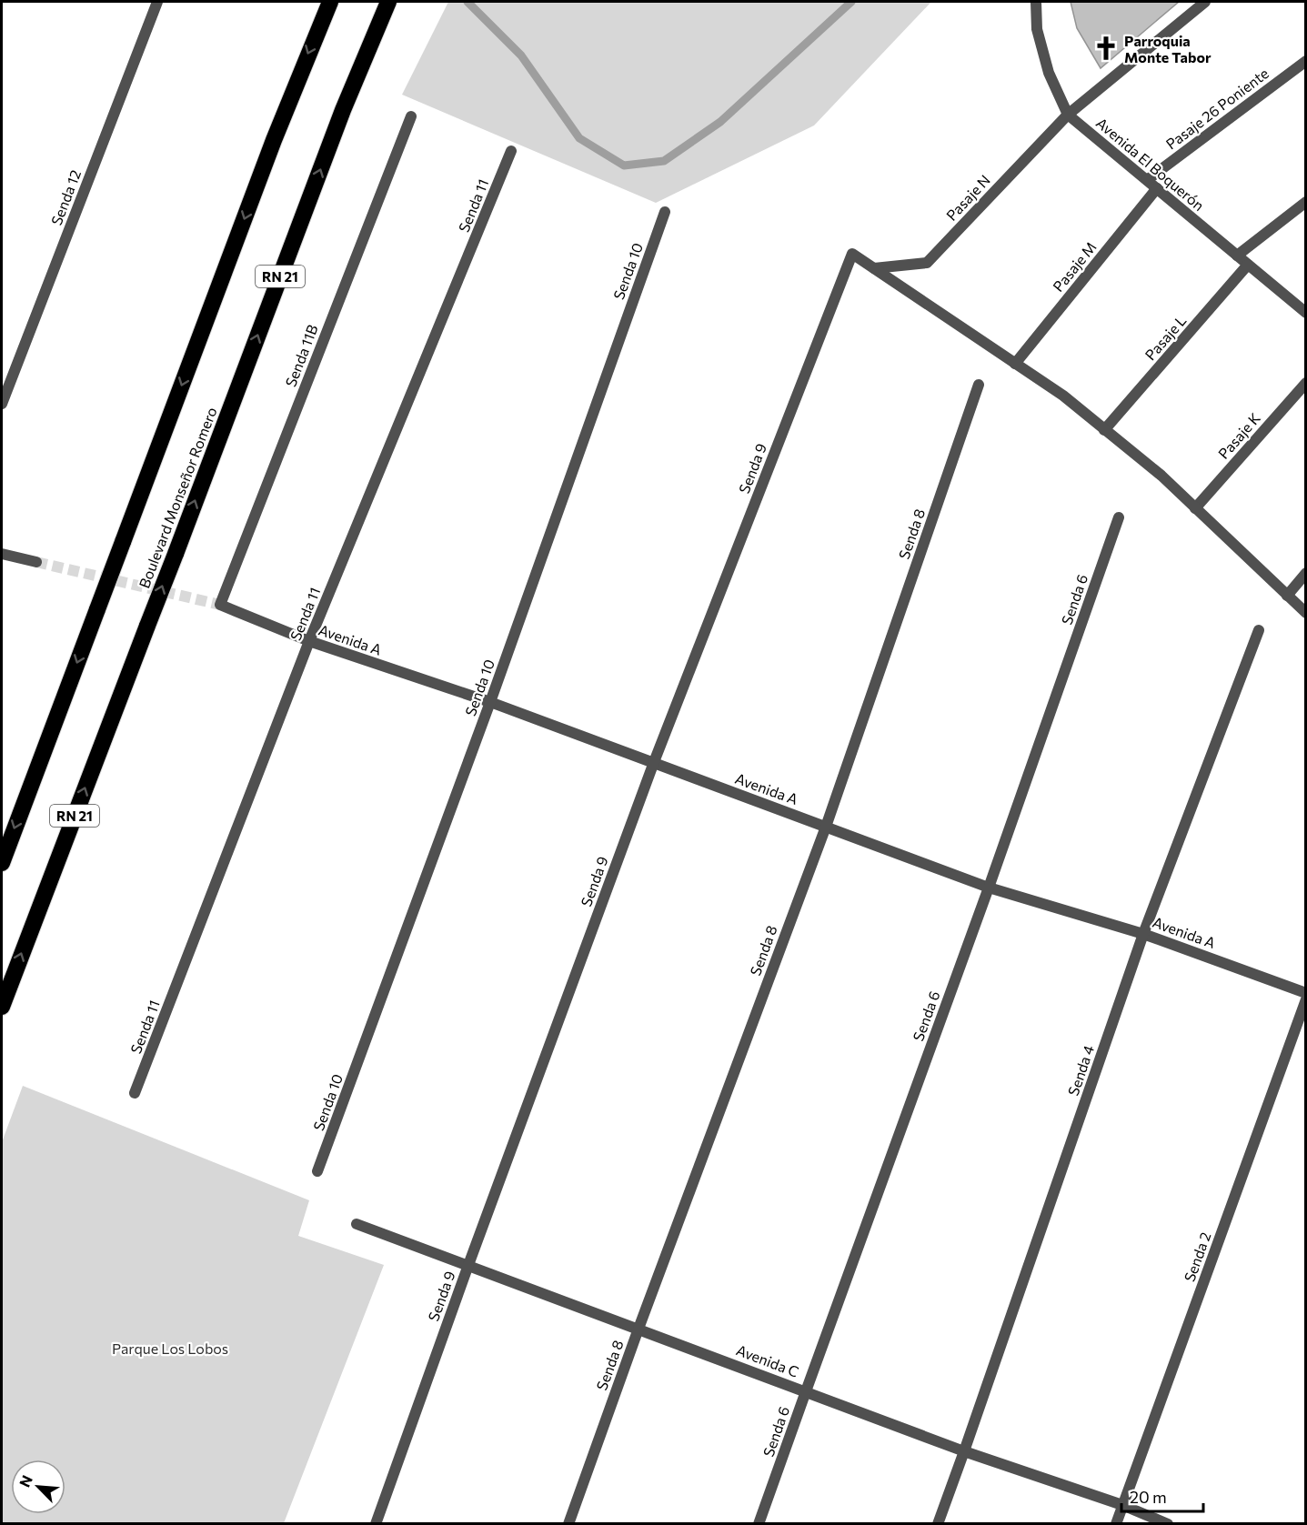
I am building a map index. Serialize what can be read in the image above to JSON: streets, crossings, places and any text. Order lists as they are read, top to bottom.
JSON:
{
  "streets": {
    "highway": ["RN 21", "Boulevard Monseñor Romero"],
    "street": [
      "Pasaje 26 Poniente",
      "Avenida El Boquerón",
      "Senda 12",
      "Pasaje N",
      "Senda 11",
      "Pasaje M",
      "Senda 10",
      "Pasaje L",
      "Senda 11B",
      "Pasaje K",
      "Senda 9",
      "Senda 8",
      "Senda 6",
      "Avenida A",
      "Senda 4",
      "Senda 2",
      "Avenida C"
    ]
  },
  "crossings": [
    ["Pasaje 26 Poniente", "Avenida El Boquerón"],
    ["Avenida El Boquerón", "Pasaje N"],
    ["Avenida El Boquerón", "Pasaje M"],
    ["Avenida El Boquerón", "Pasaje L"],
    ["Pasaje N", "Senda 9"],
    ["Senda 11", "Avenida A"],
    ["Senda 10", "Avenida A"],
    ["Senda 11B", "Avenida A"],
    ["Senda 9", "Avenida A"],
    ["Senda 9", "Avenida C"],
    ["Senda 8", "Avenida A"],
    ["Senda 8", "Avenida C"],
    ["Senda 6", "Avenida A"],
    ["Senda 6", "Avenida C"],
    ["Avenida A", "Senda 4"],
    ["Senda 4", "Avenida C"],
    ["Senda 2", "Avenida C"]
  ],
  "parks": ["Parque Los Lobos"],
  "places": {
    "church": ["Parroquia Monte Tabor"]
  },
  "scale_bar": "20 m",
  "north": "top left"
}
